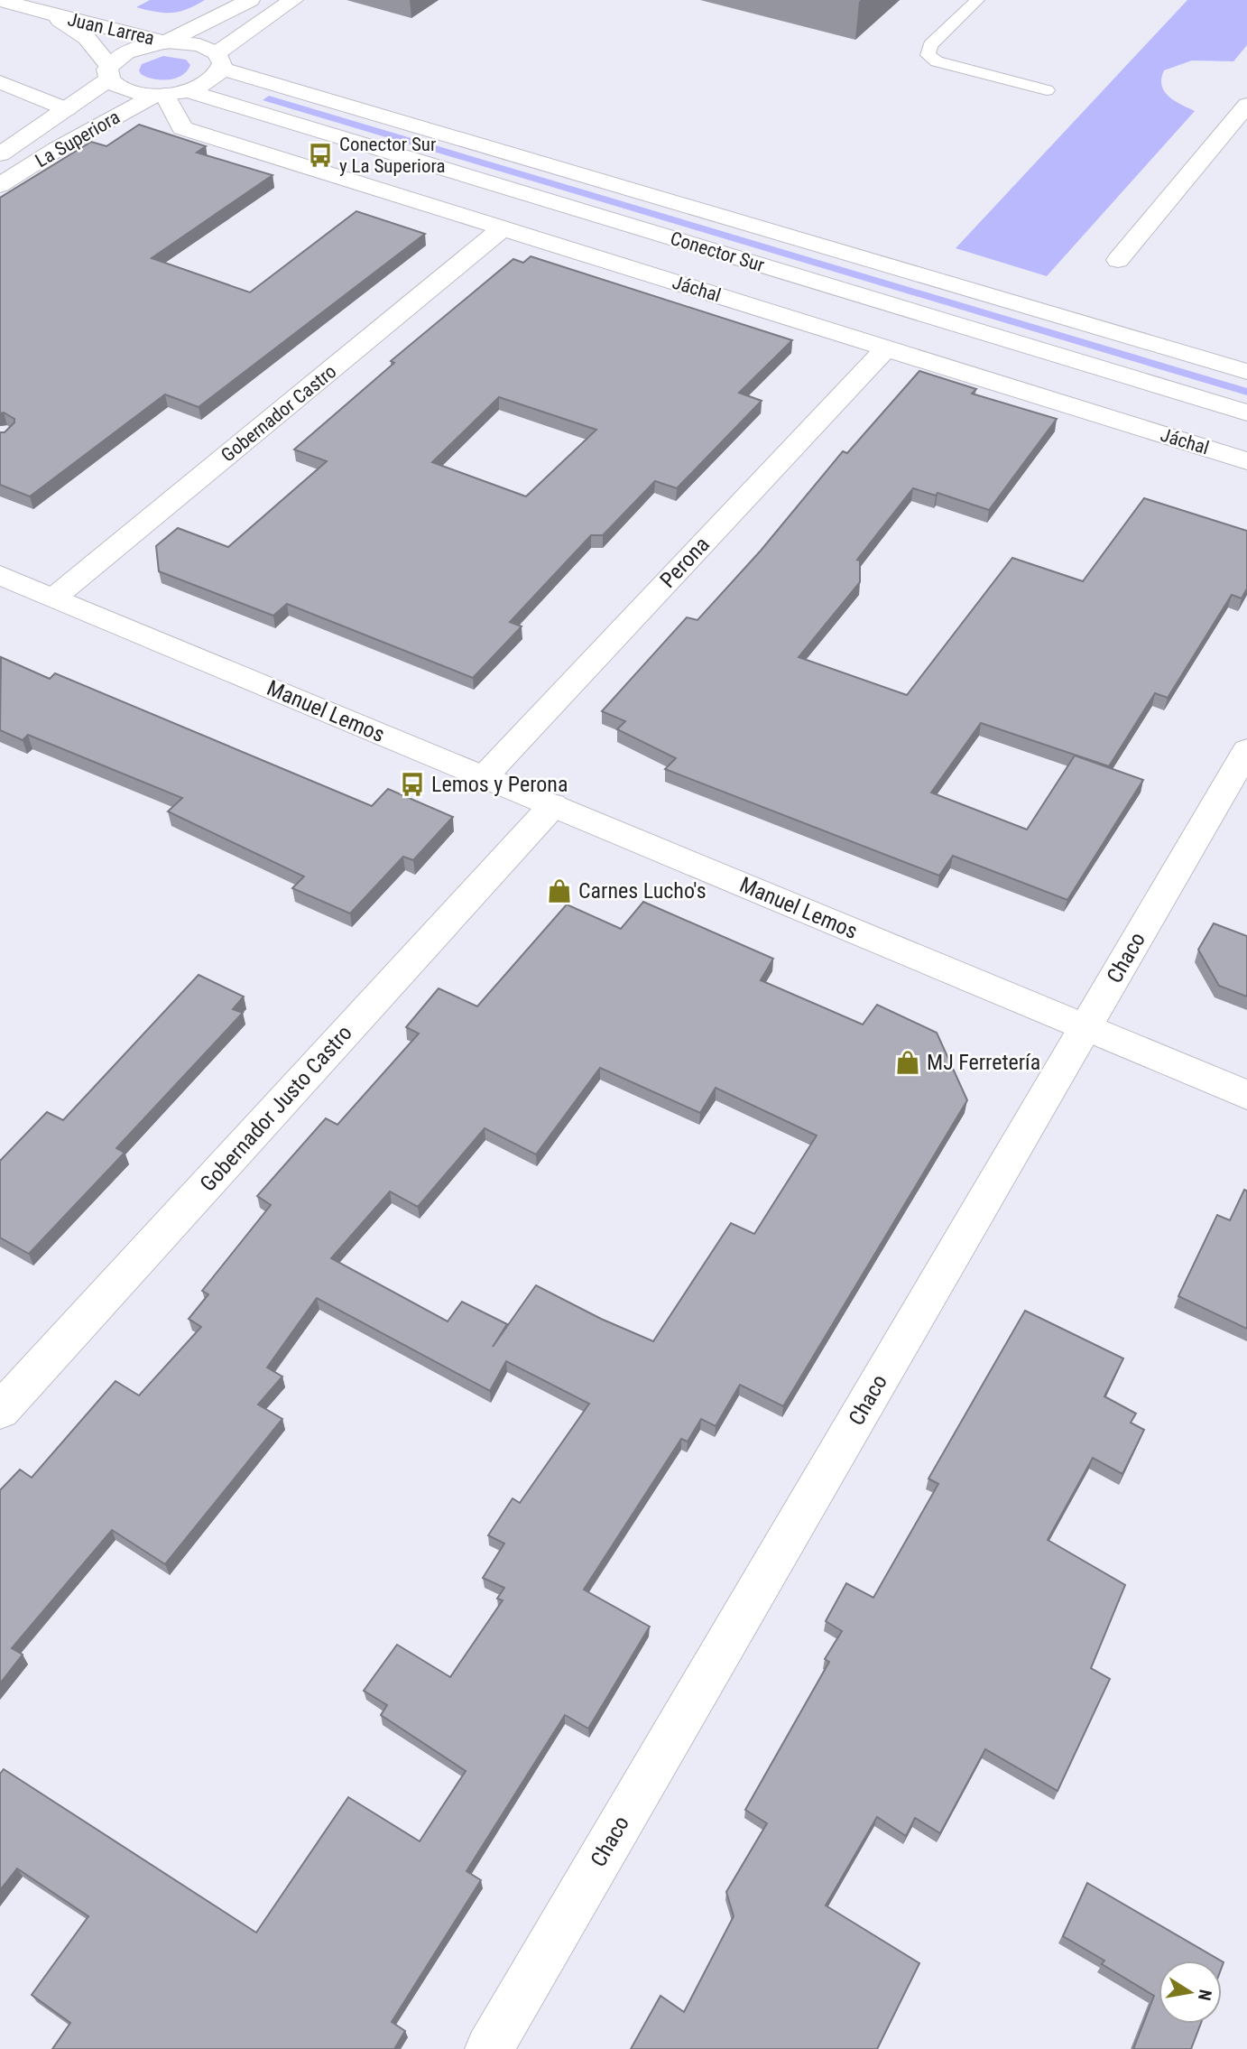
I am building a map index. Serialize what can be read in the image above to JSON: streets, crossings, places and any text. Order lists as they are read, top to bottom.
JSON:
{
  "streets": {
    "street": [
      "Juan Larrea",
      "La Superiora",
      "Conector Sur",
      "Jáchal",
      "Gobernador Castro",
      "Perona",
      "Manuel Lemos",
      "Chaco",
      "Gobernador Justo Castro"
    ]
  },
  "crossings": [
    ["Juan Larrea", "La Superiora"],
    ["Juan Larrea", "Conector Sur"],
    ["La Superiora", "Conector Sur"],
    ["La Superiora", "Jáchal"],
    ["Conector Sur", "Jáchal"],
    ["Jáchal", "Gobernador Castro"],
    ["Jáchal", "Perona"],
    ["Gobernador Castro", "Manuel Lemos"],
    ["Perona", "Manuel Lemos"],
    ["Manuel Lemos", "Chaco"],
    ["Manuel Lemos", "Gobernador Justo Castro"]
  ],
  "places": {
    "bus stop": ["Conector Sur y La Superiora", "Lemos y Perona"],
    "shop": ["Carnes Lucho's", "MJ Ferretería"]
  },
  "north": "right"
}
